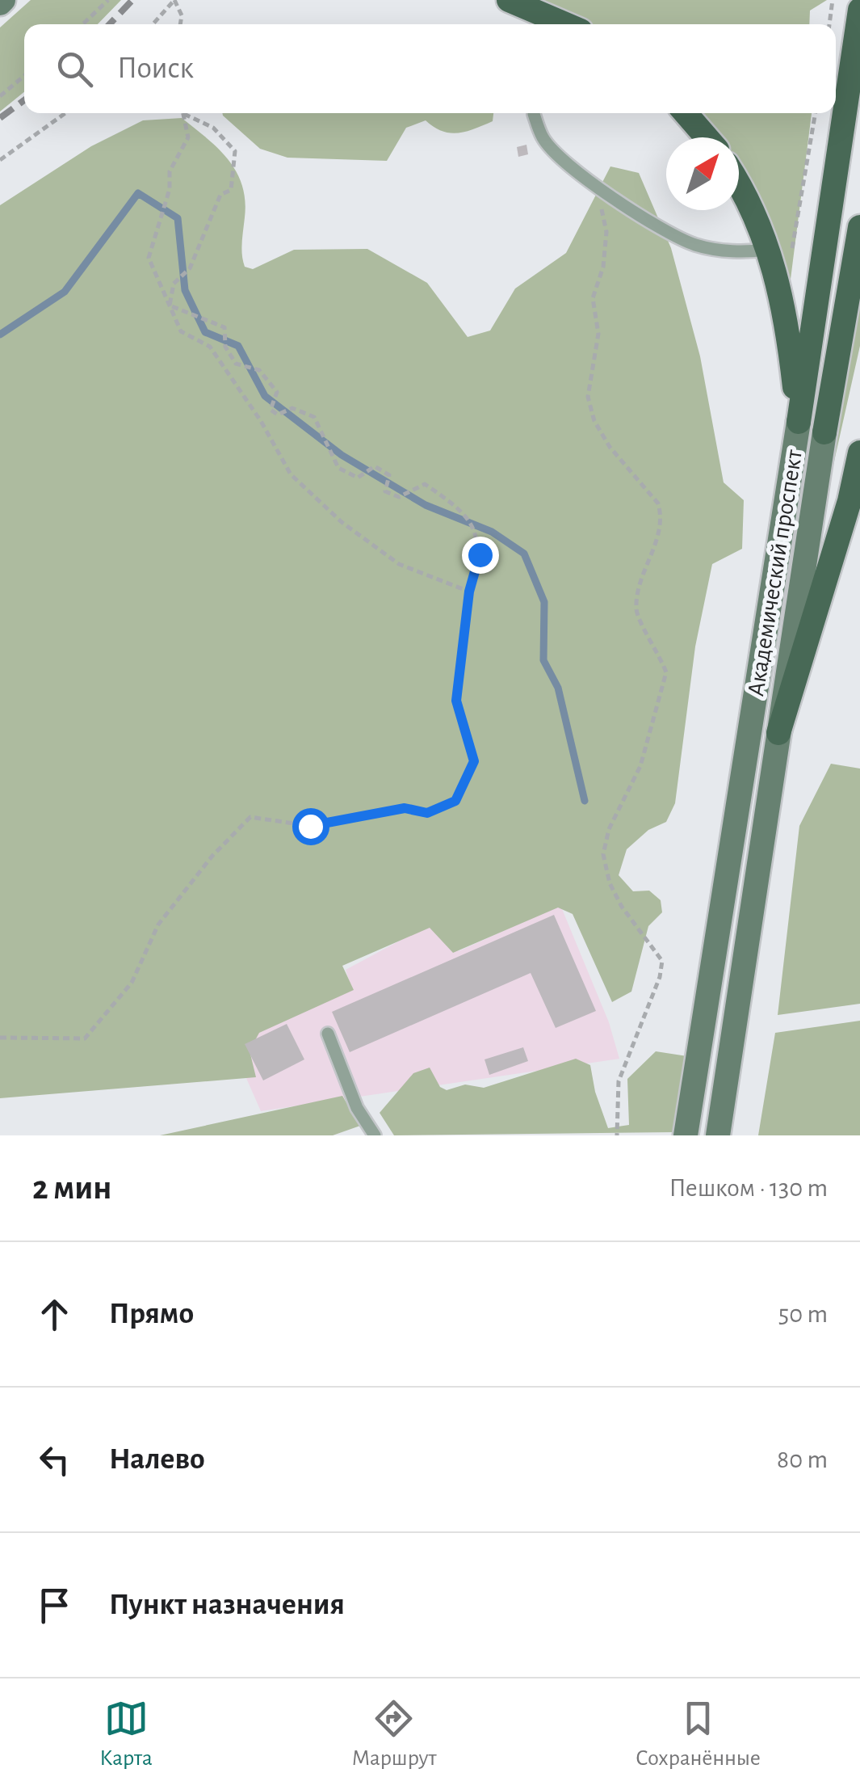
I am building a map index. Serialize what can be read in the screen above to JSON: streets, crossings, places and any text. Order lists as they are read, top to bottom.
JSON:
{
  "streets": {
    "main road": ["Академический проспект"]
  },
  "north": "top right",
  "page": {
    "search": "Поиск",
    "heading": ["2 мин", "Пешком · 130 m"],
    "list": [
      ["Прямо", "50 m"],
      ["Налево", "80 m"],
      "Пункт назначения"
    ],
    "nav": ["Карта", "Маршрут", "Сохранённые"]
  }
}
